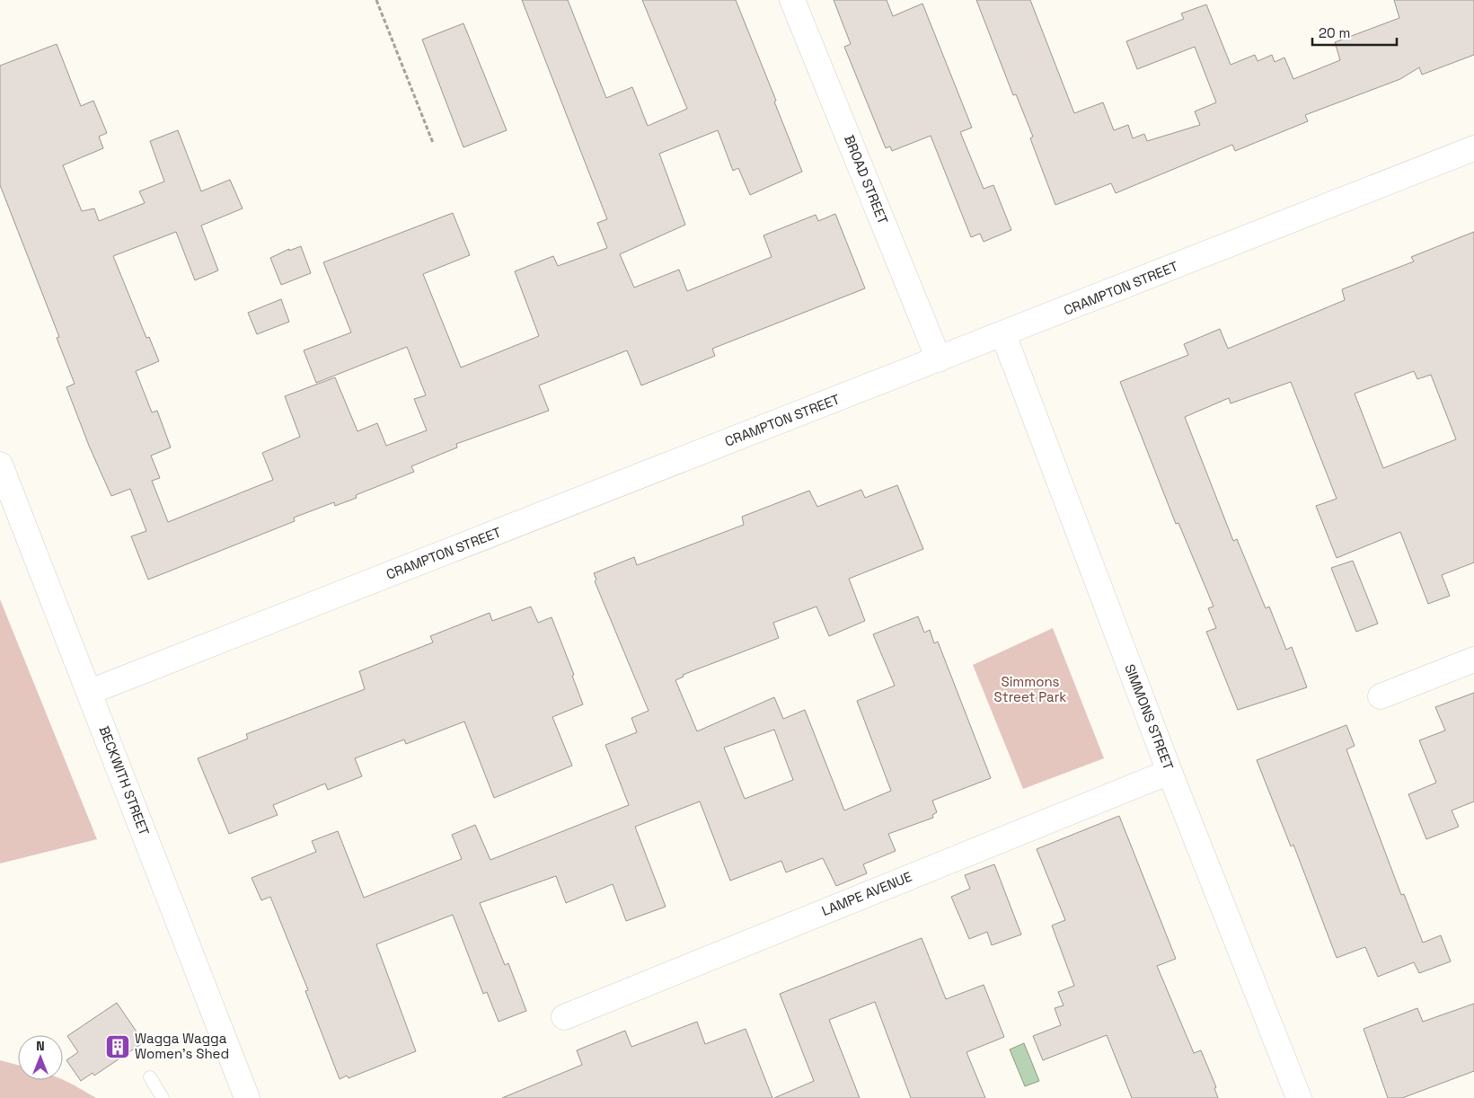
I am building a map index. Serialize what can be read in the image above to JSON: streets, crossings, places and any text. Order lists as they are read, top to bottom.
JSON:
{
  "streets": {
    "street": [
      "BROAD STREET",
      "CRAMPTON STREET",
      "SIMMONS STREET",
      "BECKWITH STREET",
      "LAMPE AVENUE"
    ]
  },
  "crossings": [
    ["BROAD STREET", "CRAMPTON STREET"],
    ["CRAMPTON STREET", "SIMMONS STREET"],
    ["CRAMPTON STREET", "BECKWITH STREET"],
    ["SIMMONS STREET", "LAMPE AVENUE"]
  ],
  "parks": ["Simmons Street Park"],
  "places": {
    "building": ["Wagga Wagga Women's Shed"]
  },
  "scale_bar": "20 m",
  "north": "top"
}
